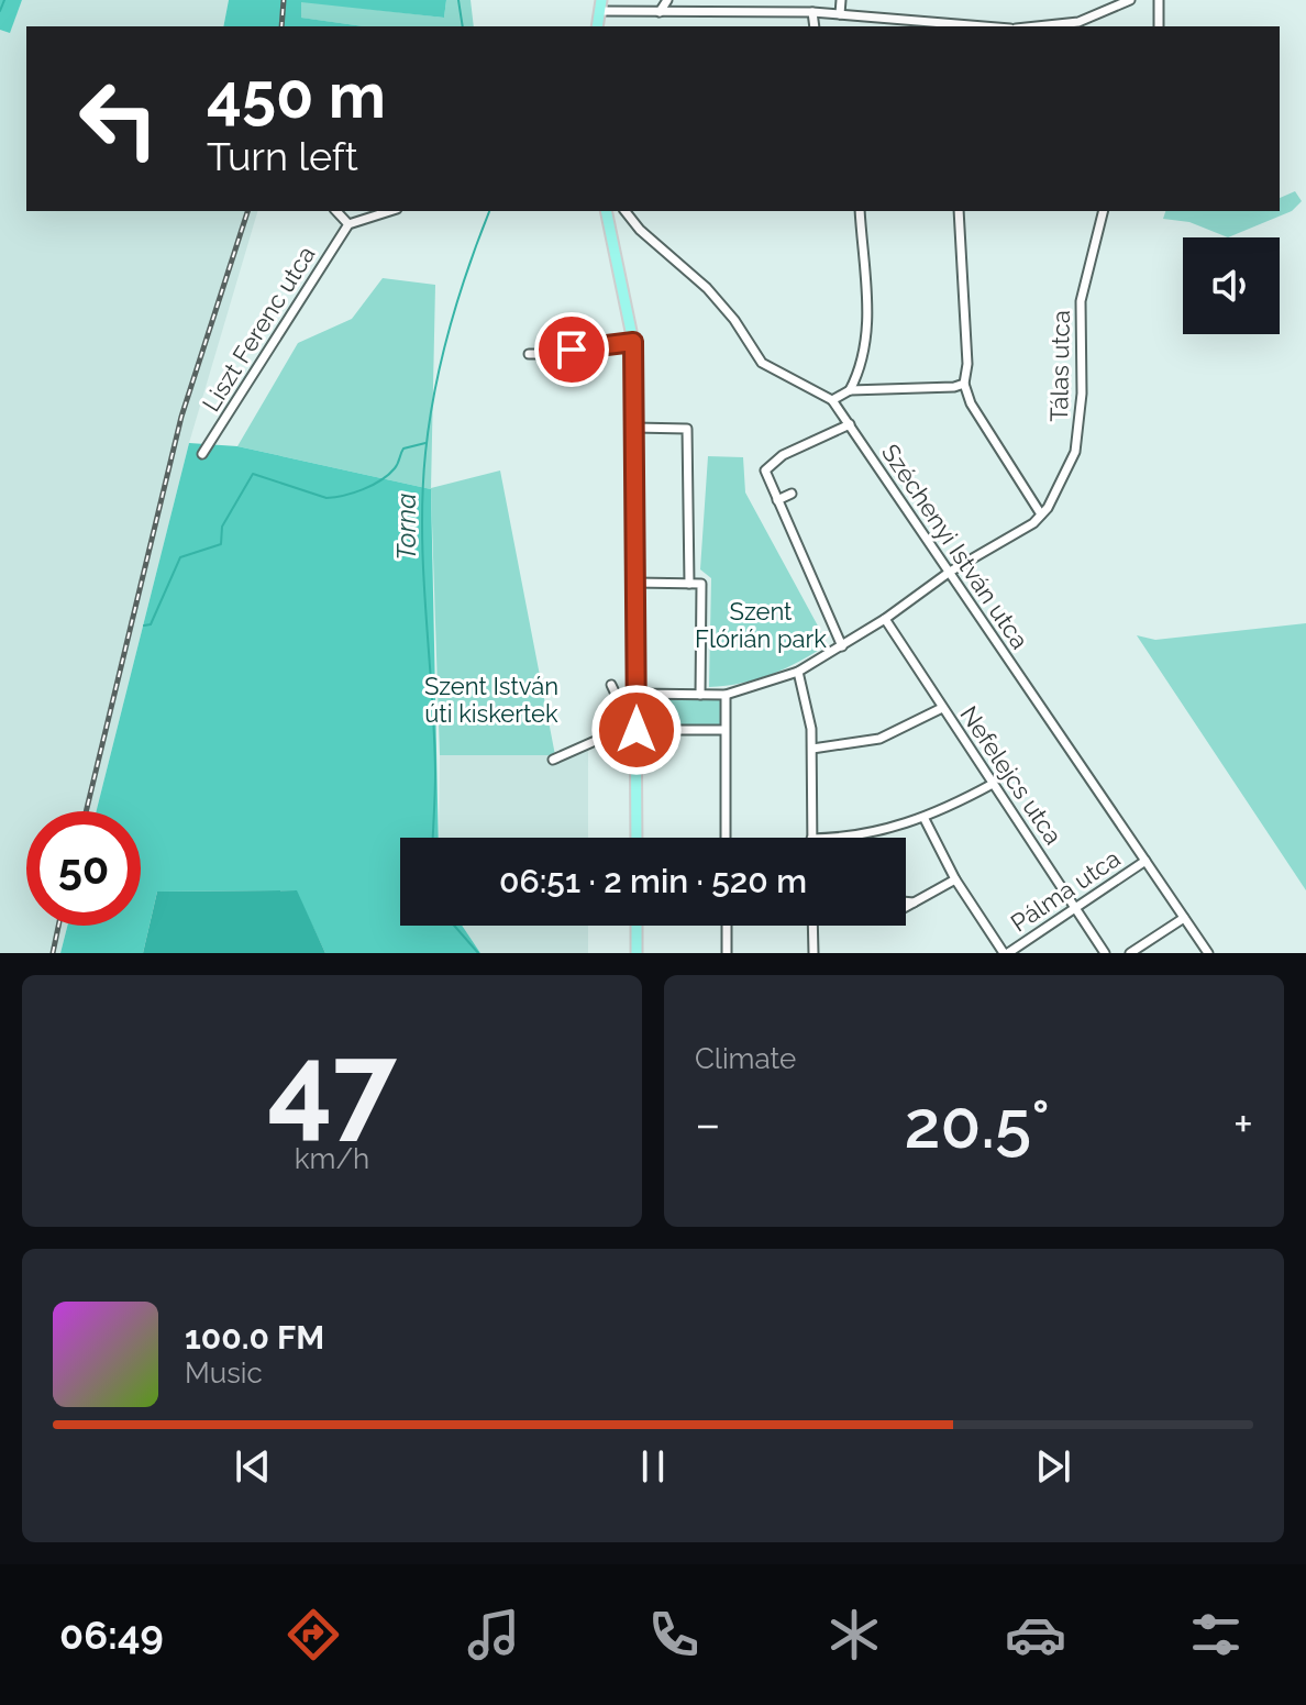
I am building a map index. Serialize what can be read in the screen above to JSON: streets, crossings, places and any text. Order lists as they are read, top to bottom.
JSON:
{
  "streets": {
    "street": [
      "Liszt Ferenc utca",
      "Tálas utca",
      "Széchenyi István utca",
      "Nefelejcs utca",
      "Pálma utca"
    ]
  },
  "crossings": [
    ["Tálas utca", "Széchenyi István utca"],
    ["Tálas utca", "Nefelejcs utca"],
    ["Széchenyi István utca", "Pálma utca"],
    ["Nefelejcs utca", "Pálma utca"]
  ],
  "water": ["Torna"],
  "parks": ["Szent Flórián park", "Szent István úti kiskertek"],
  "page": {
    "turn": ["450 m", "Turn left"],
    "limit": "50",
    "trip": "06:51 · 2 min · 520 m",
    "tile": [
      ["47", "km/h"],
      "Climate"
    ],
    "heat": ["−", "20.5°", "+"],
    "song": ["100.0 FM", "Music"],
    "tabs": "06:49"
  }
}
